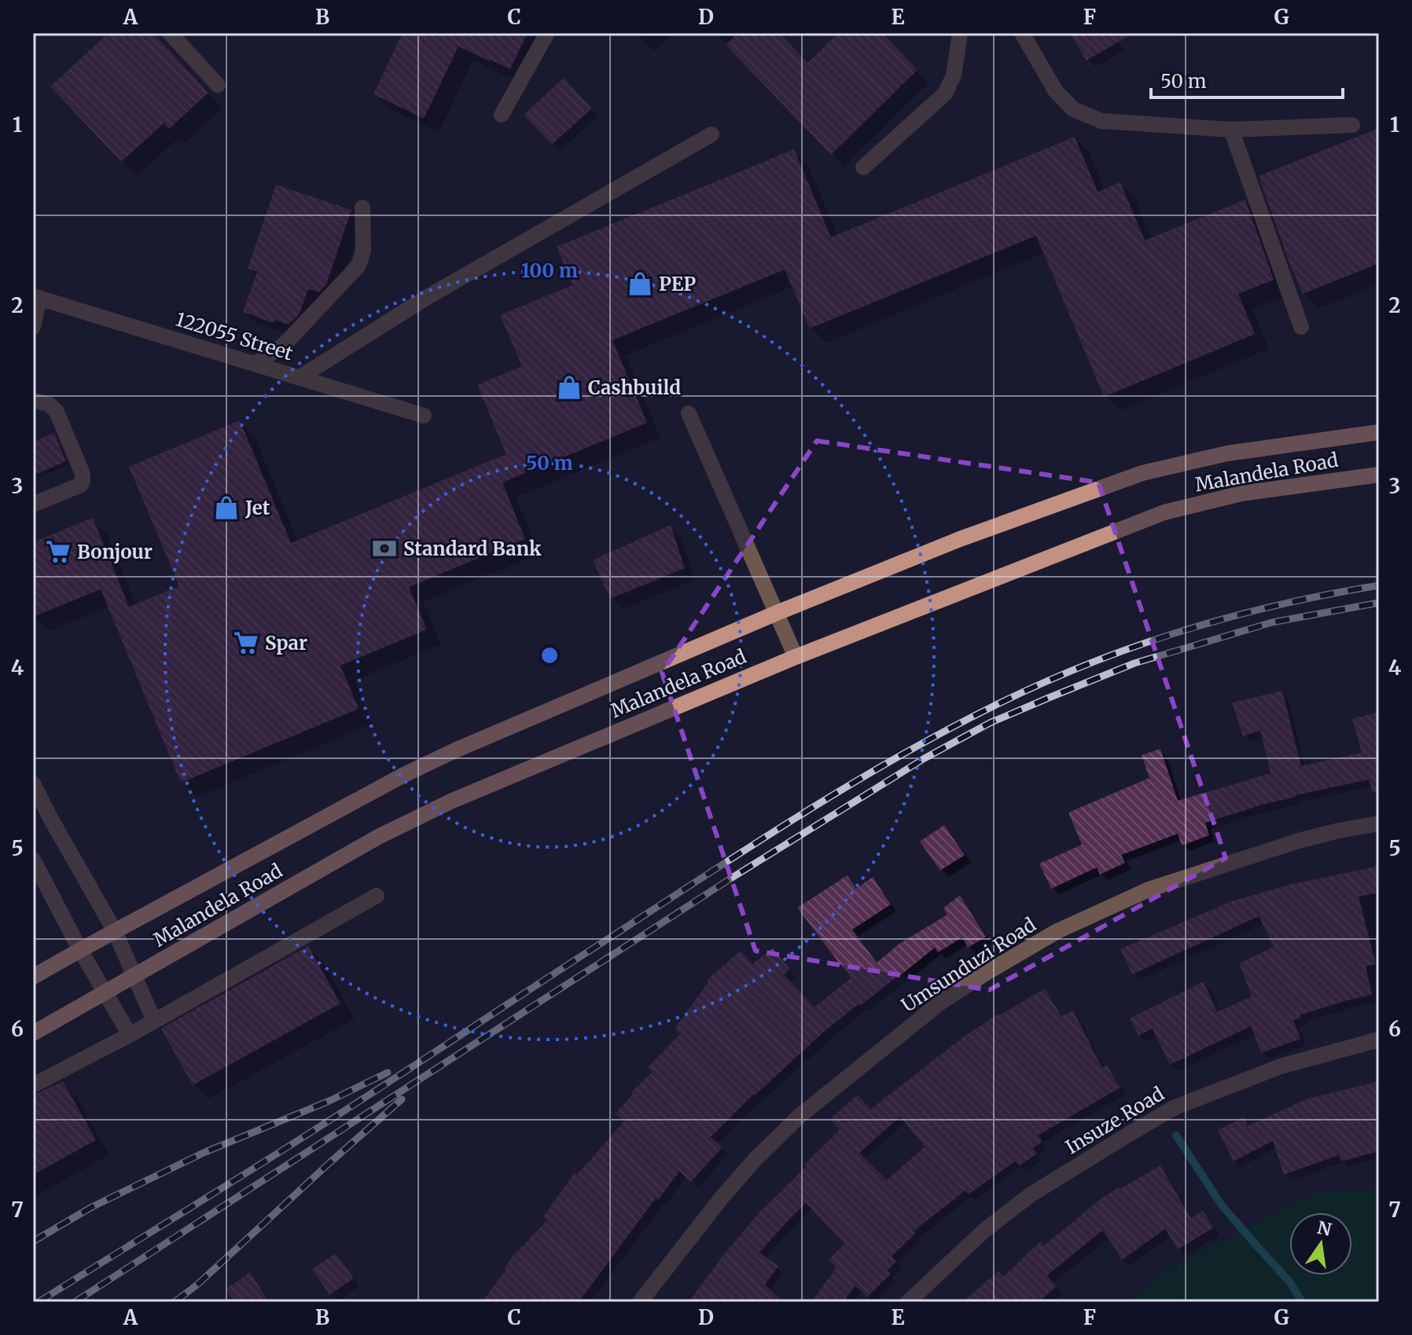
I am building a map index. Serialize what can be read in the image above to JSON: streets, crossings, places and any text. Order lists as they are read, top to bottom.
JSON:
{
  "streets": {
    "main road": ["Malandela Road"],
    "street": ["122055 Street", "Umsunduzi Road", "Insuze Road"]
  },
  "places": {
    "shop": ["PEP", "Cashbuild", "Jet"],
    "bank": ["Standard Bank"],
    "supermarket": ["Bonjour", "Spar"]
  },
  "scale_bar": "50 m",
  "north": "top",
  "grid": {
    "columns": [
      "A",
      "B",
      "C",
      "D",
      "E",
      "F",
      "G"
    ],
    "rows": [
      "1",
      "2",
      "3",
      "4",
      "5",
      "6",
      "7"
    ]
  },
  "rings": ["100 m", "50 m"]
}
